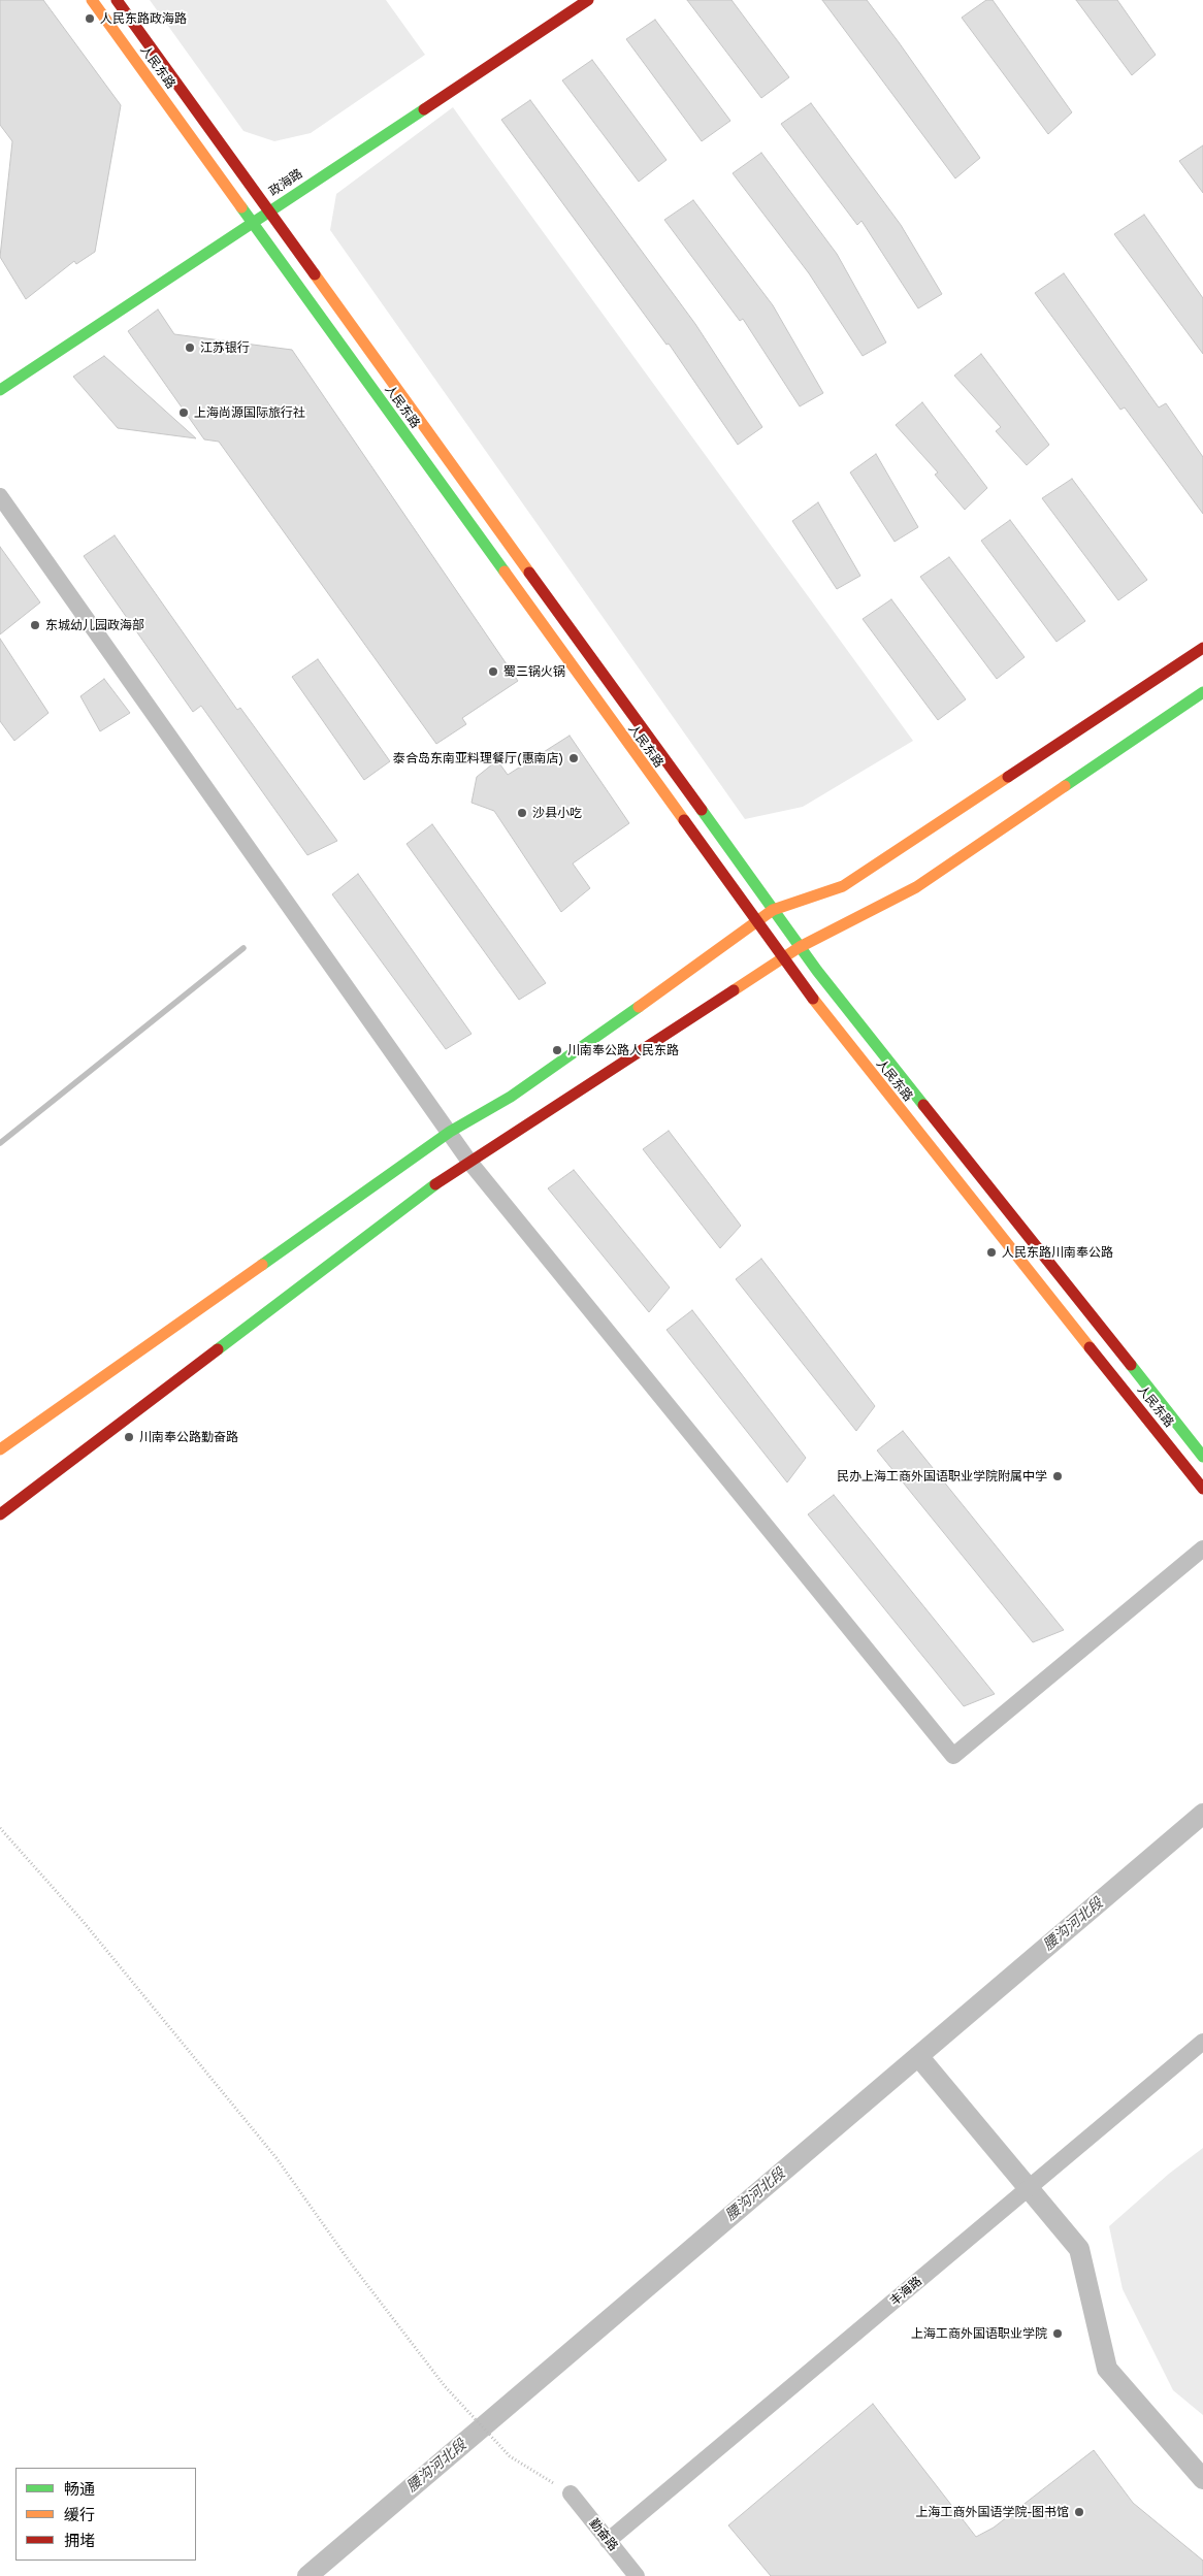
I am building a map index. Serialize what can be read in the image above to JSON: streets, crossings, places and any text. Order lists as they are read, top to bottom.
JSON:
{
  "streets": {
    "street": [
      "人民东路",
      "政海路",
      "丰海路",
      "勤奋路"
    ]
  },
  "crossings": [
    ["人民东路", "政海路"],
    ["丰海路", "勤奋路"]
  ],
  "water": ["腰沟河北段"],
  "places": [
    "人民东路政海路",
    "江苏银行",
    "上海尚源国际旅行社",
    "东城幼儿园政海部",
    "蜀三锅火锅",
    "泰合岛东南亚料理餐厅(惠南店)",
    "沙县小吃",
    "川南奉公路人民东路",
    "人民东路川南奉公路",
    "川南奉公路勤奋路",
    "民办上海工商外国语职业学院附属中学",
    "上海工商外国语职业学院",
    "上海工商外国语学院-图书馆"
  ],
  "legend": ["畅通", "缓行", "拥堵"]
}
